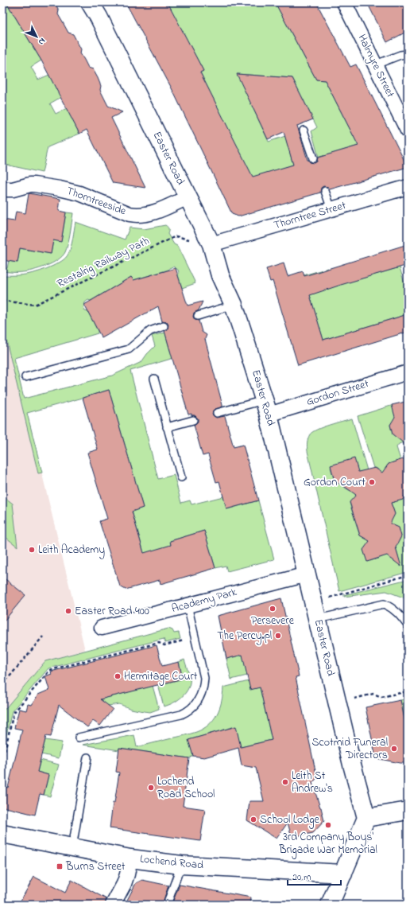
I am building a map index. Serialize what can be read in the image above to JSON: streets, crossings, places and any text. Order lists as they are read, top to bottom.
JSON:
{
  "streets": {
    "street": [
      "Halmyre Street",
      "Easter Road",
      "Thorntreeside",
      "Thorntree Street",
      "Gordon Street",
      "Academy Park",
      "Lochend Road"
    ],
    "path": ["Restalrig Railway Path"]
  },
  "crossings": [
    ["Easter Road", "Thorntreeside"],
    ["Easter Road", "Thorntree Street"],
    ["Easter Road", "Restalrig Railway Path"],
    ["Easter Road", "Gordon Street"],
    ["Easter Road", "Academy Park"],
    ["Thorntree Street", "Restalrig Railway Path"]
  ],
  "places": {
    "other": [
      "Gordon Court",
      "Leith Academy",
      "Persevere",
      "Easter Road 400",
      "The Percy.pl",
      "Hermitage Court",
      "Scotmid Funeral Directors",
      "Leith St Andrew's",
      "Lochend Road School",
      "School Lodge",
      "3rd Company Boys' Brigade War Memorial"
    ],
    "transit": ["Burns Street"]
  },
  "scale_bar": "20 m",
  "north": "bottom right"
}
